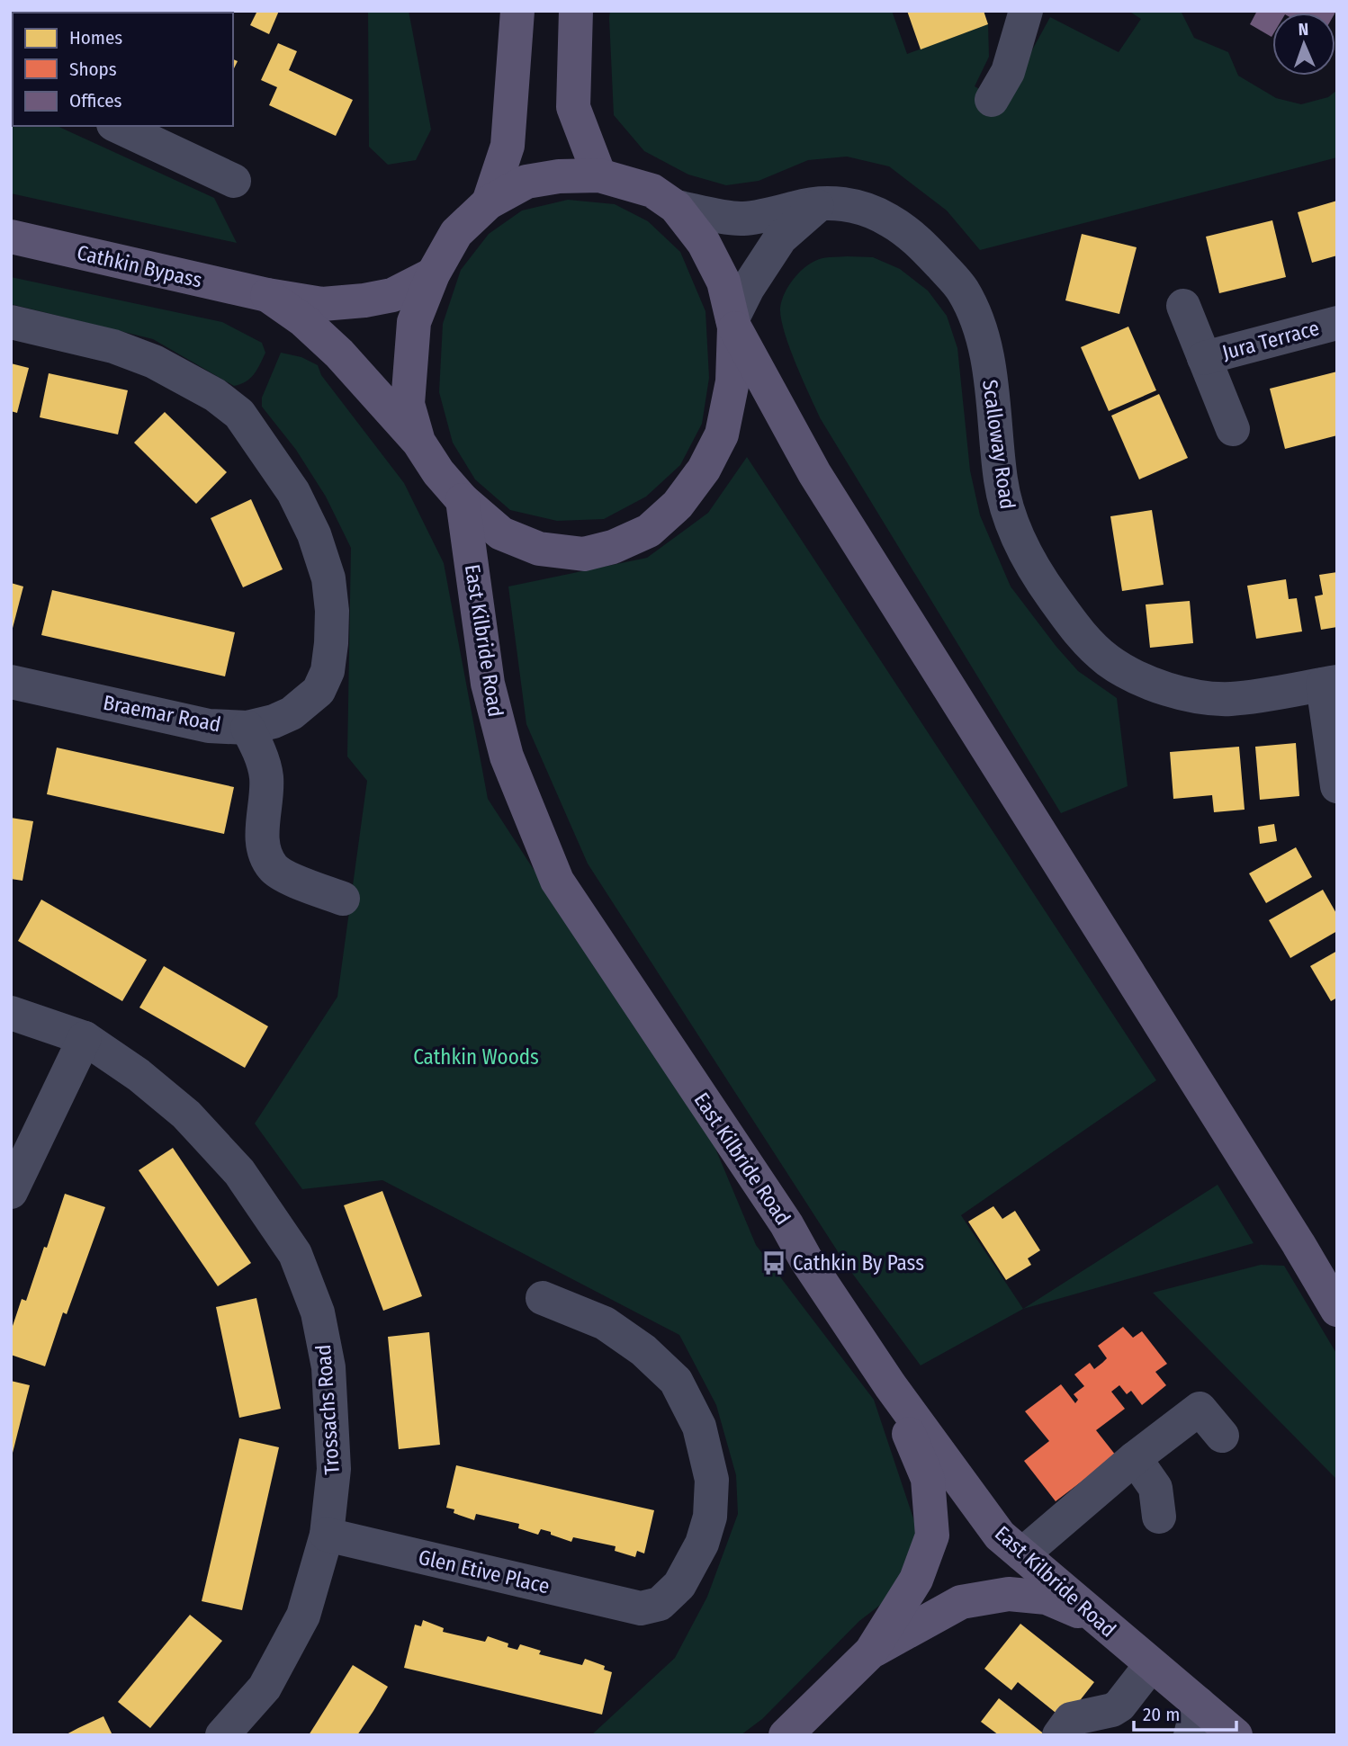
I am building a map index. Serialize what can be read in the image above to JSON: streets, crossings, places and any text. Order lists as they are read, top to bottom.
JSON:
{
  "streets": {
    "main road": ["Cathkin Bypass", "East Kilbride Road"],
    "street": [
      "Jura Terrace",
      "Scalloway Road",
      "Braemar Road",
      "Trossachs Road",
      "Glen Etive Place"
    ]
  },
  "crossings": [
    ["Trossachs Road", "Glen Etive Place"]
  ],
  "parks": ["Cathkin Woods"],
  "places": {
    "bus stop": ["Cathkin By Pass"]
  },
  "legend": ["Homes", "Shops", "Offices"],
  "scale_bar": "20 m",
  "north": "top"
}
